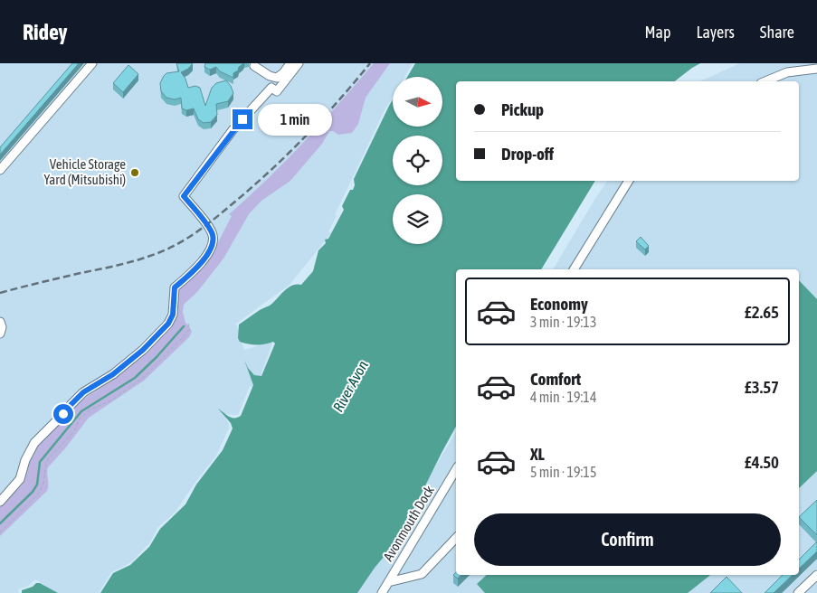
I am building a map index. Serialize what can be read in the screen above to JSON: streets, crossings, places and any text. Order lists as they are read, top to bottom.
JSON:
{
  "streets": {
    "lane": ["Avonmouth Dock"]
  },
  "water": ["River Avon"],
  "places": ["Vehicle Storage Yard (Mitsubishi)"],
  "north": "right",
  "page": {
    "header": "Ridey",
    "nav": ["Map", "Layers", "Share"],
    "banner": ["Pickup", "Drop-off"],
    "bubble": "1 min",
    "list": [
      {
        "name": "Economy",
        "note": "3 min · 19:13",
        "value": "£2.65"
      },
      {
        "name": "Comfort",
        "note": "4 min · 19:14",
        "value": "£3.57"
      },
      {
        "name": "XL",
        "note": "5 min · 19:15",
        "value": "£4.50"
      }
    ],
    "buttons": "Confirm"
  }
}
